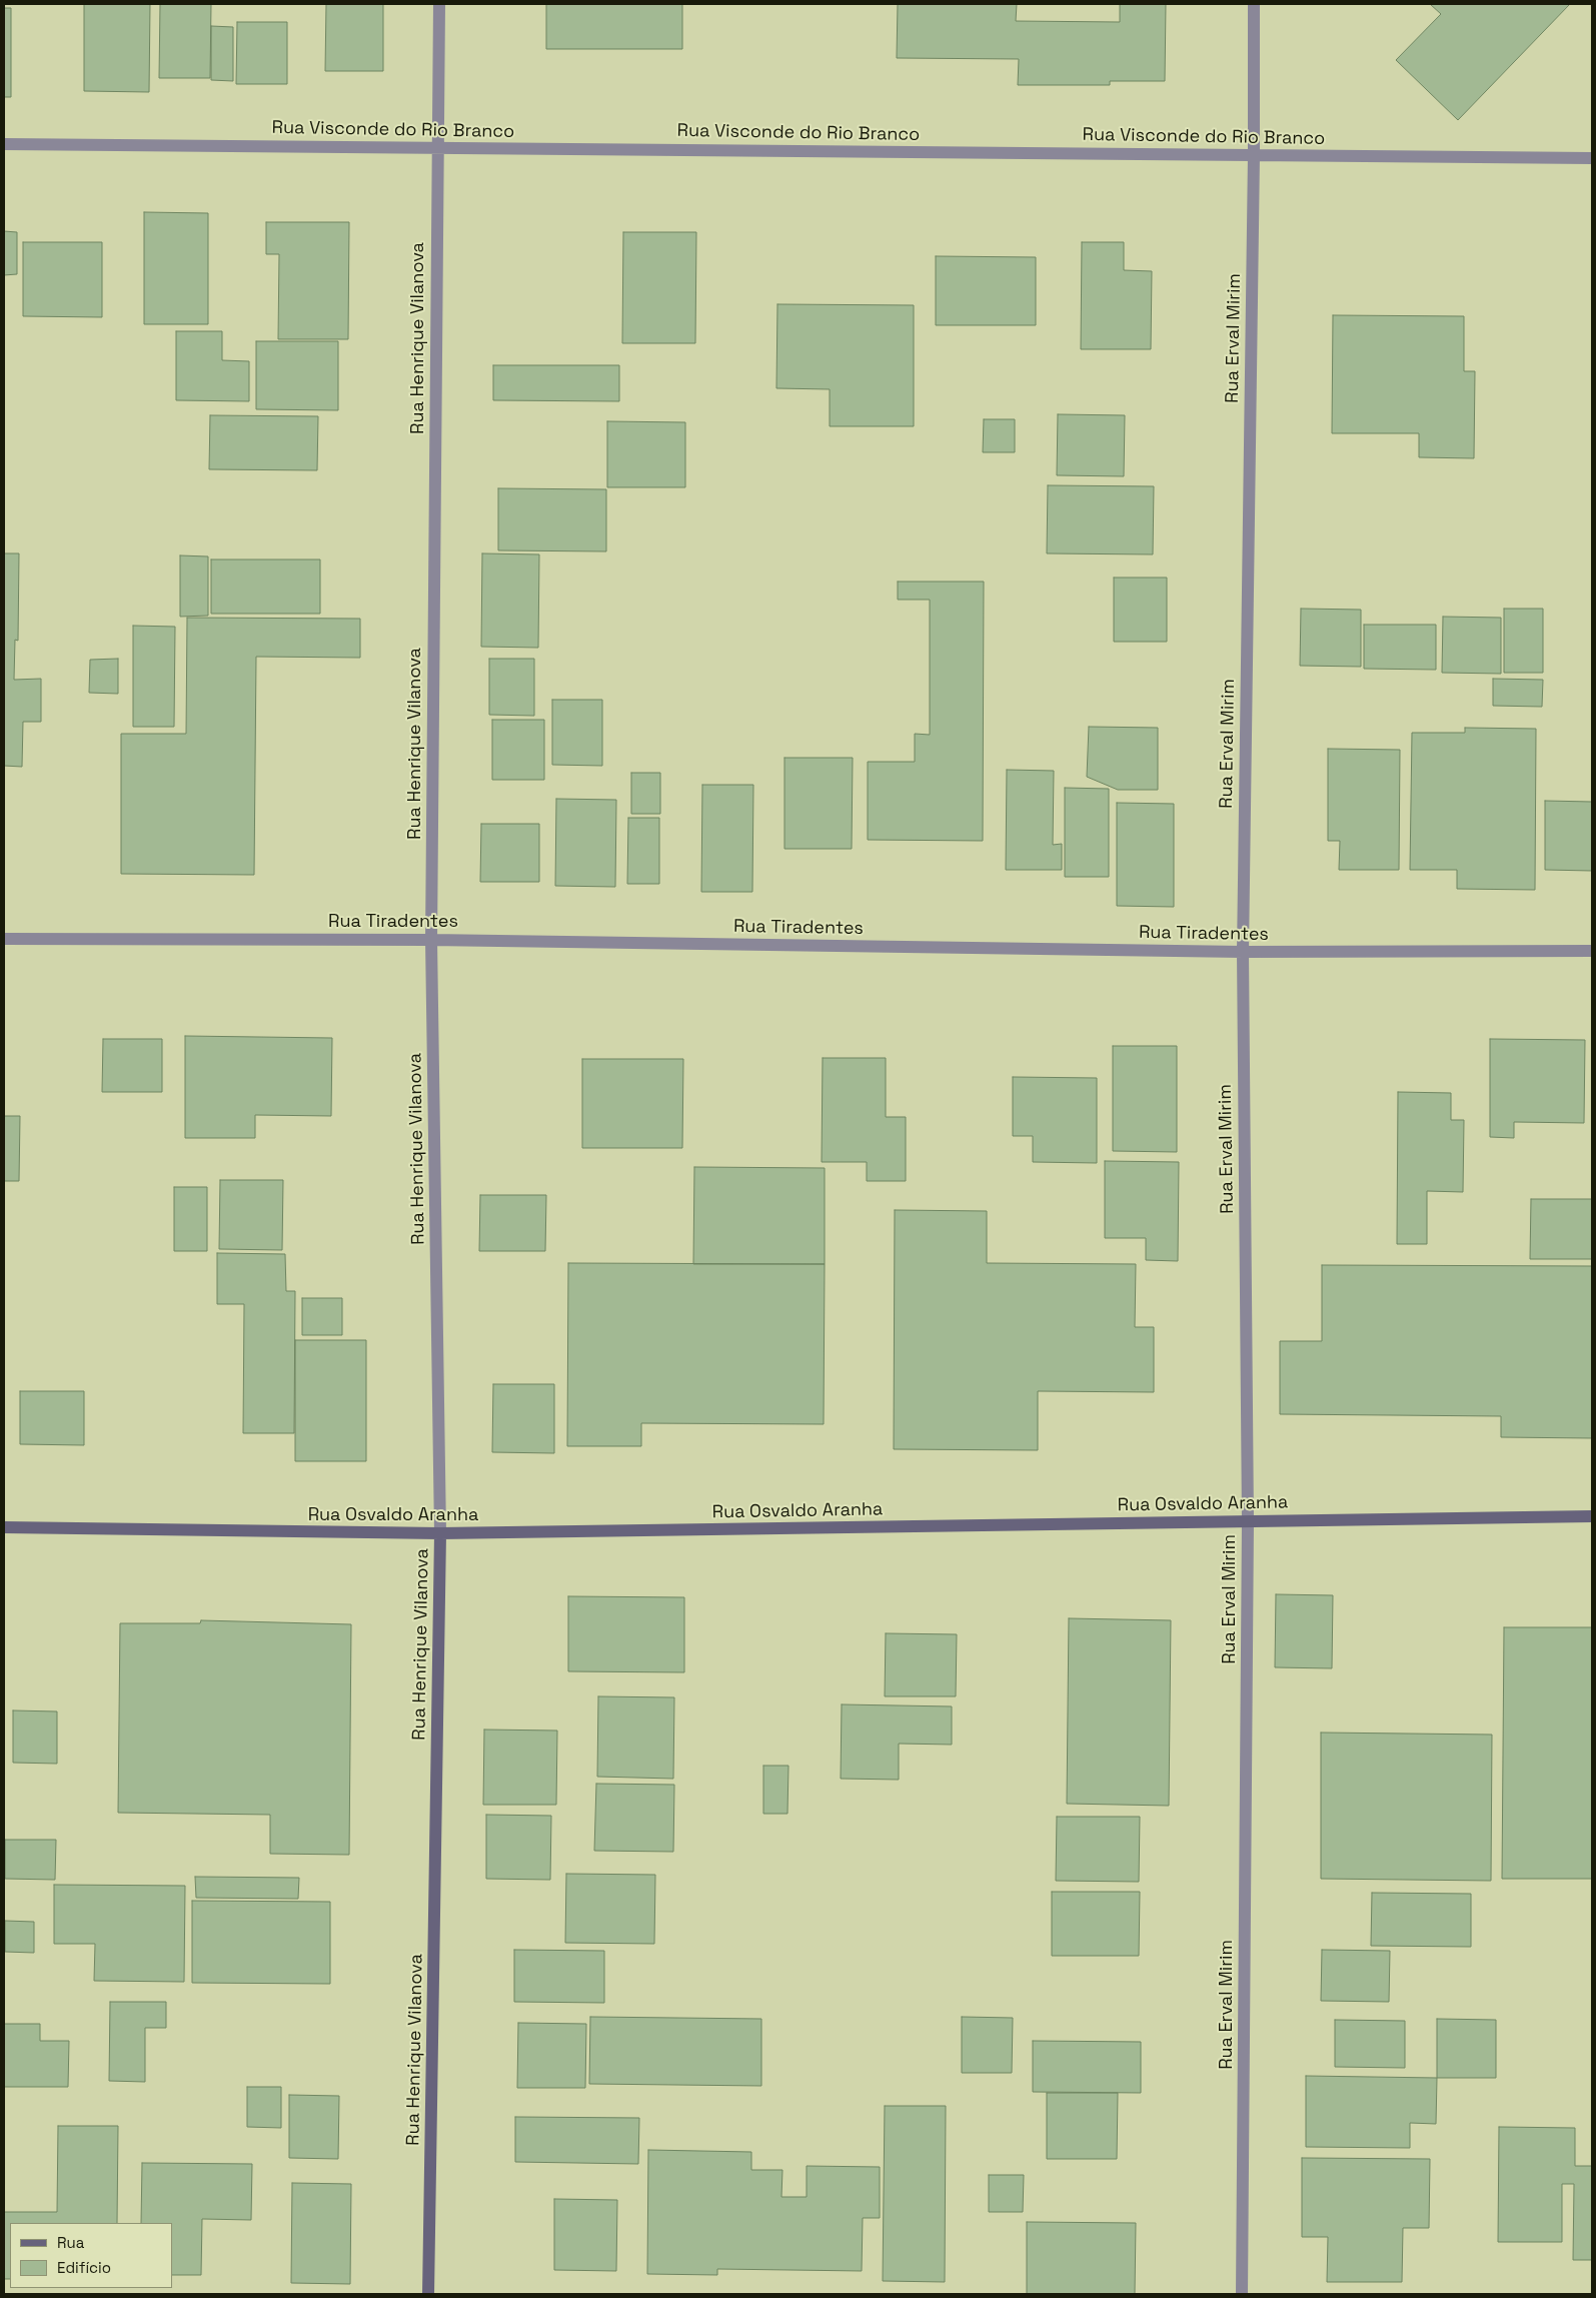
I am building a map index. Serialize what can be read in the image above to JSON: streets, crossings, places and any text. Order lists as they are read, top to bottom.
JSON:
{
  "streets": {
    "main road": ["Rua Henrique Vilanova", "Rua Osvaldo Aranha"],
    "street": ["Rua Visconde do Rio Branco", "Rua Erval Mirim", "Rua Tiradentes"]
  },
  "crossings": [
    ["Rua Visconde do Rio Branco", "Rua Henrique Vilanova"],
    ["Rua Visconde do Rio Branco", "Rua Erval Mirim"],
    ["Rua Henrique Vilanova", "Rua Tiradentes"],
    ["Rua Henrique Vilanova", "Rua Osvaldo Aranha"],
    ["Rua Erval Mirim", "Rua Tiradentes"],
    ["Rua Erval Mirim", "Rua Osvaldo Aranha"]
  ],
  "legend": ["Rua", "Edifício"]
}
